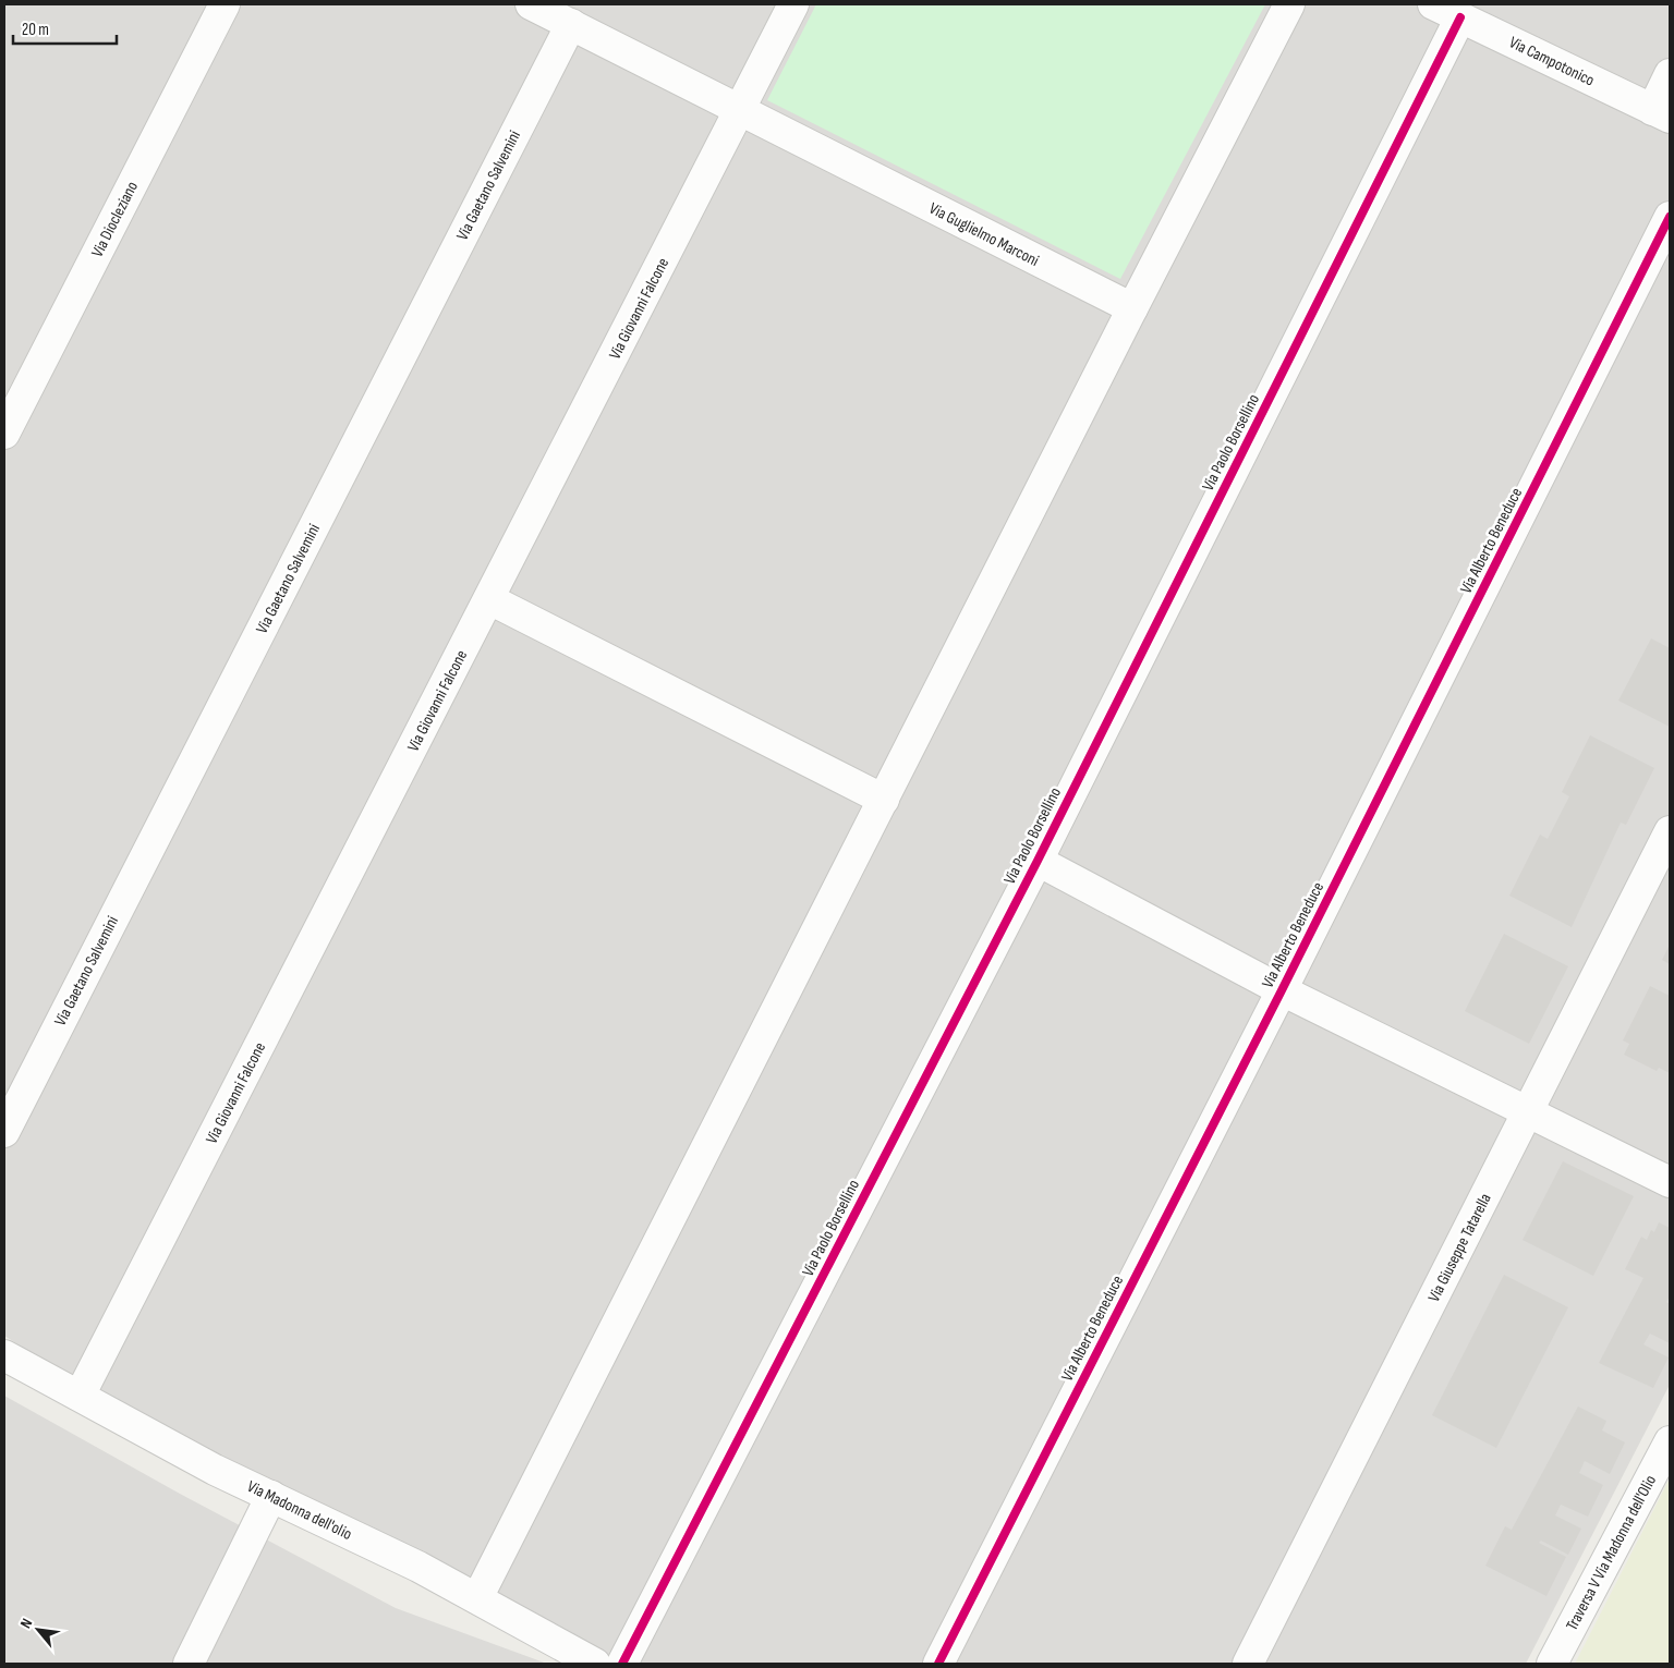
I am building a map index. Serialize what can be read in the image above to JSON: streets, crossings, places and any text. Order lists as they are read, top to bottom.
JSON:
{
  "streets": {
    "street": [
      "Via Campotonico",
      "Via Gaetano Salvemini",
      "Via Diocleziano",
      "Via Guglielmo Marconi",
      "Via Giovanni Falcone",
      "Via Paolo Borsellino",
      "Via Alberto Beneduce",
      "Via Giuseppe Tatarella",
      "Via Madonna dell'olio",
      "Traversa V Via Madonna dell'Olio"
    ]
  },
  "crossings": [
    ["Via Campotonico", "Via Paolo Borsellino"],
    ["Via Gaetano Salvemini", "Via Guglielmo Marconi"],
    ["Via Guglielmo Marconi", "Via Giovanni Falcone"],
    ["Via Giovanni Falcone", "Via Madonna dell'olio"]
  ],
  "scale_bar": "20 m",
  "north": "top left"
}
